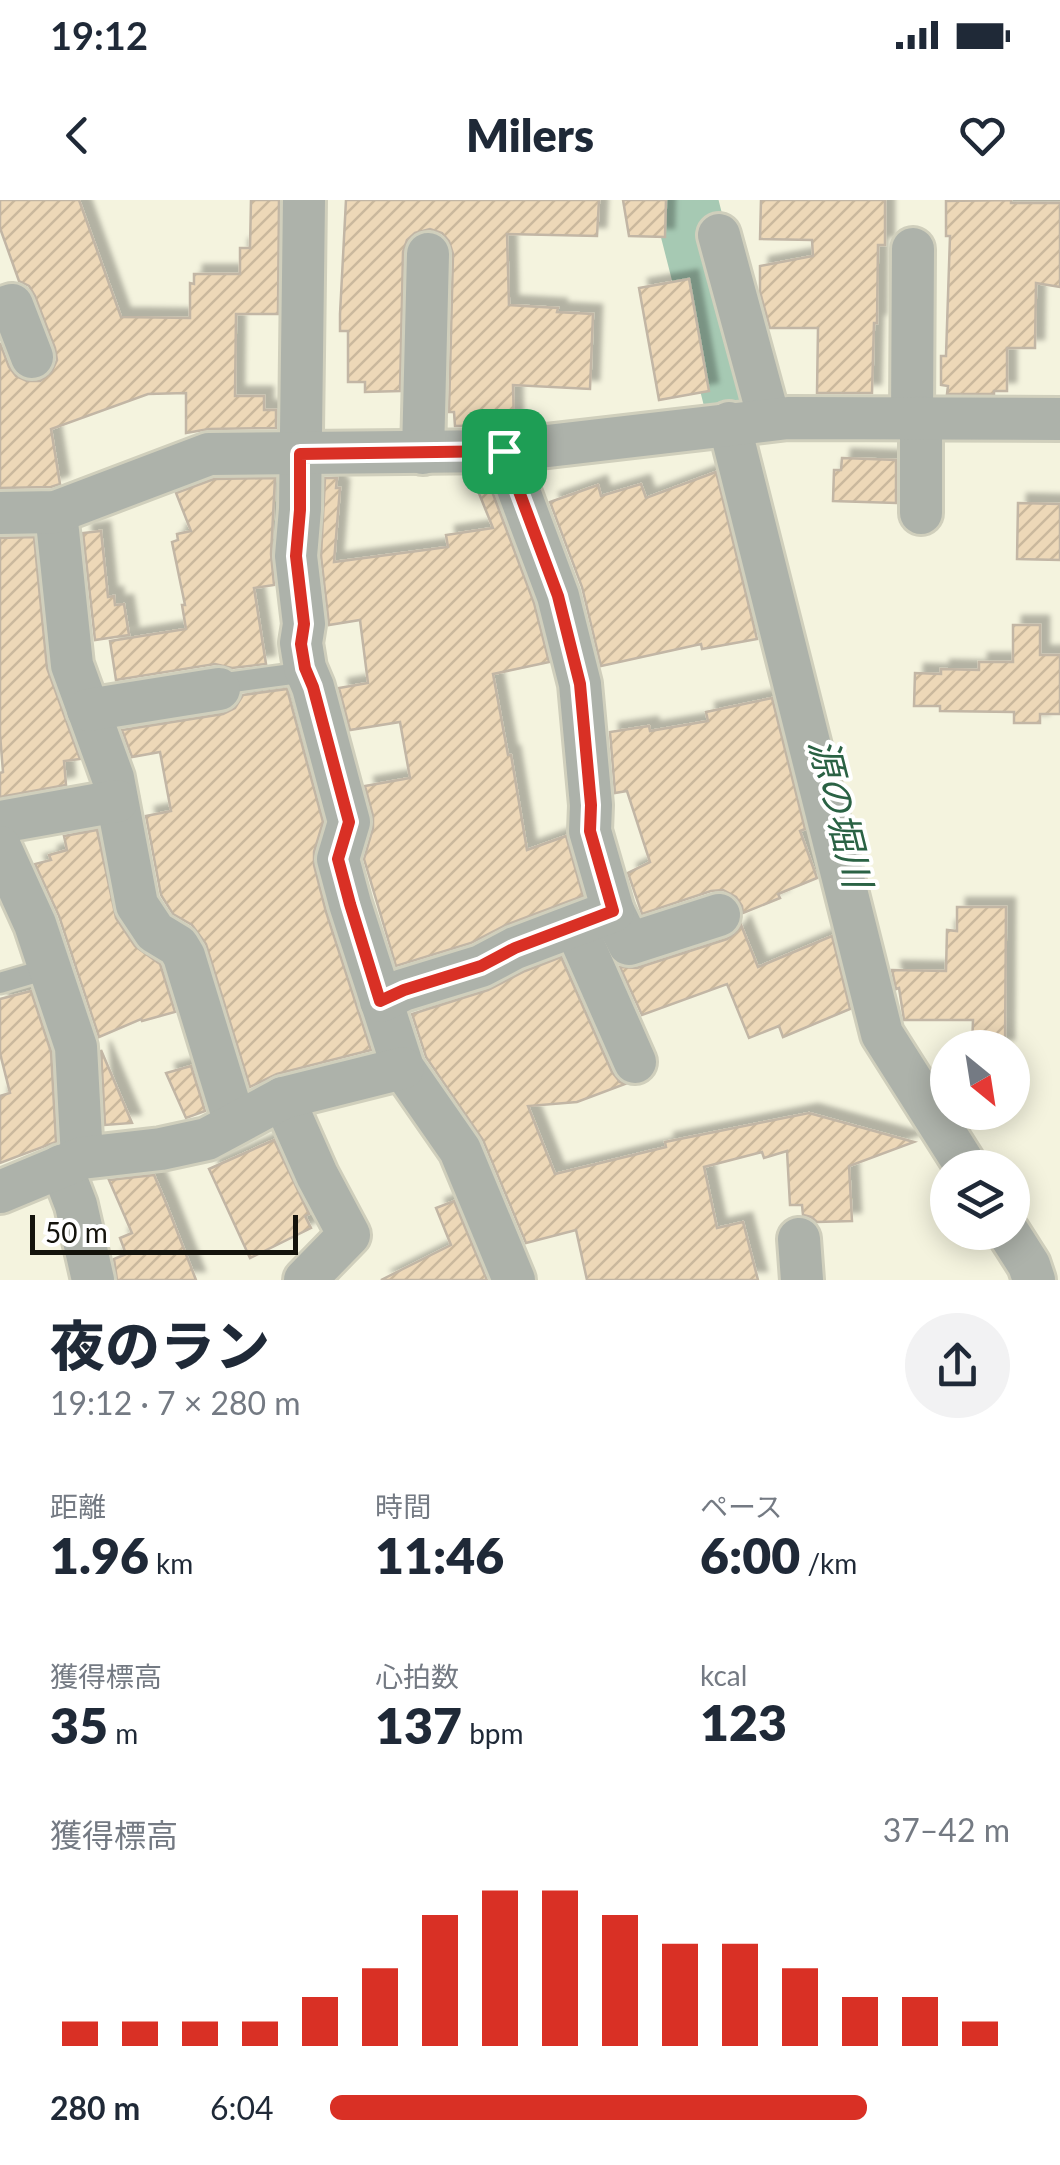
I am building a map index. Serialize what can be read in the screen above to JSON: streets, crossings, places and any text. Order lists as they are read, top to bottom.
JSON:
{
  "water": ["源の堀川"],
  "scale_bar": "50 m",
  "north": "bottom right",
  "page": {
    "status": "19:12",
    "header": "Milers",
    "scale": "50 m",
    "heading": ["夜のラン", "19:12 · 7 × 280 m"],
    "stats": [
      ["距離", "1.96 km"],
      ["時間", "11:46"],
      ["ペース", "6:00 /km"],
      ["獲得標高", "35 m"],
      ["心拍数", "137 bpm"],
      ["kcal", "123"]
    ],
    "chart": ["獲得標高", "37–42 m"],
    "list": [
      {
        "name": "280 m",
        "note": "6:04"
      }
    ]
  }
}
